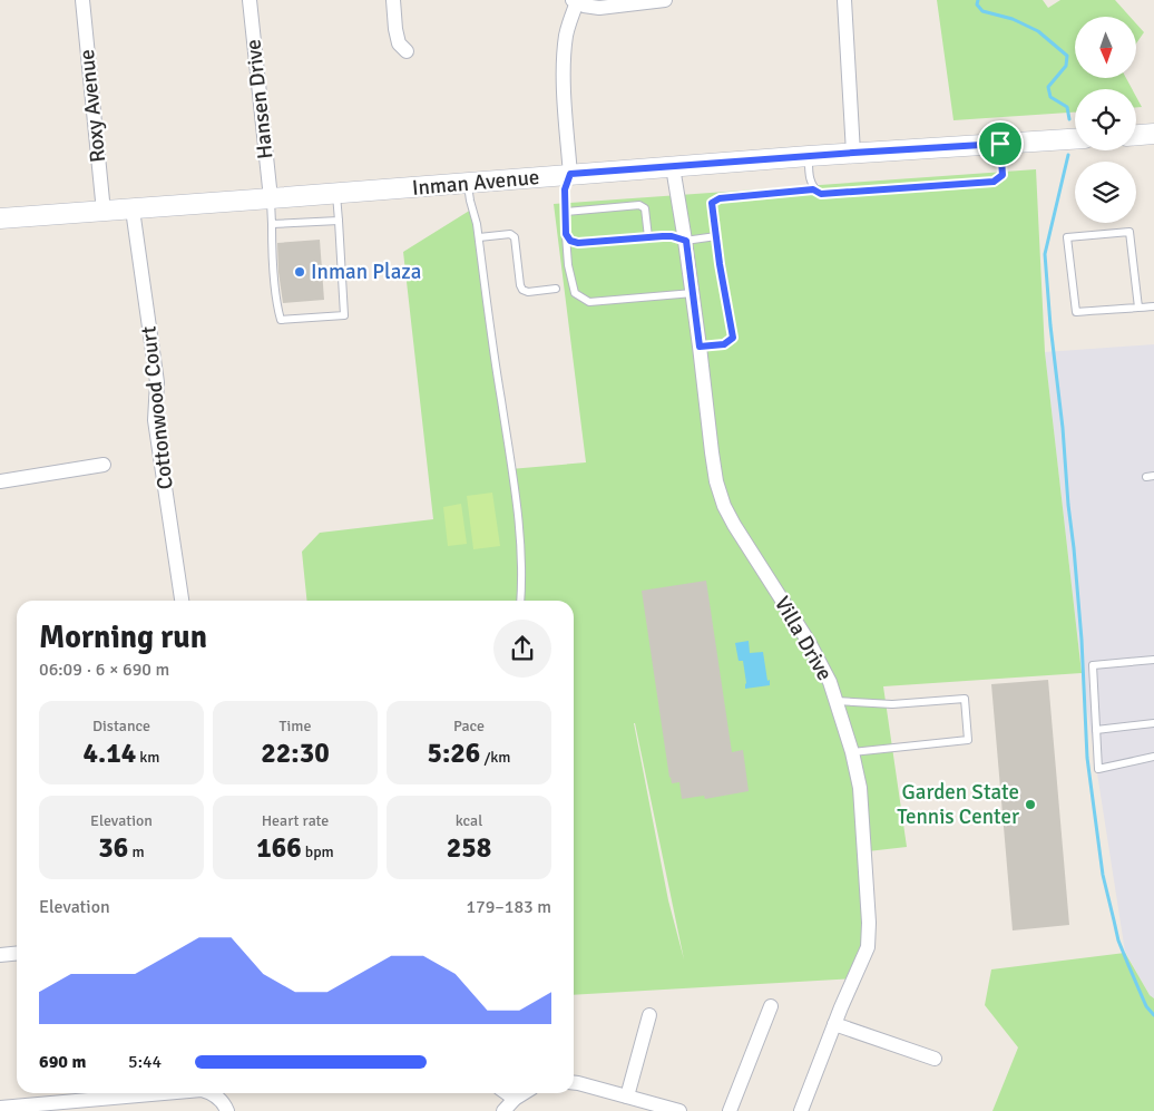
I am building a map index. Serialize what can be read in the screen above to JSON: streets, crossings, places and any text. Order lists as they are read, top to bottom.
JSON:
{
  "streets": {
    "main road": ["Inman Avenue"],
    "street": [
      "Hansen Drive",
      "Roxy Avenue",
      "Cottonwood Court",
      "Villa Drive"
    ]
  },
  "crossings": [
    ["Hansen Drive", "Inman Avenue"],
    ["Roxy Avenue", "Inman Avenue"],
    ["Inman Avenue", "Cottonwood Court"],
    ["Inman Avenue", "Villa Drive"]
  ],
  "places": ["Inman Plaza", "Garden State Tennis Center"],
  "north": "bottom",
  "page": {
    "heading": ["Morning run", "06:09 · 6 × 690 m"],
    "stats": [
      ["Distance", "4.14 km"],
      ["Time", "22:30"],
      ["Pace", "5:26 /km"],
      ["Elevation", "36 m"],
      ["Heart rate", "166 bpm"],
      ["kcal", "258"]
    ],
    "chart": ["Elevation", "179–183 m"],
    "list": [
      {
        "name": "690 m",
        "note": "5:44"
      }
    ]
  }
}
